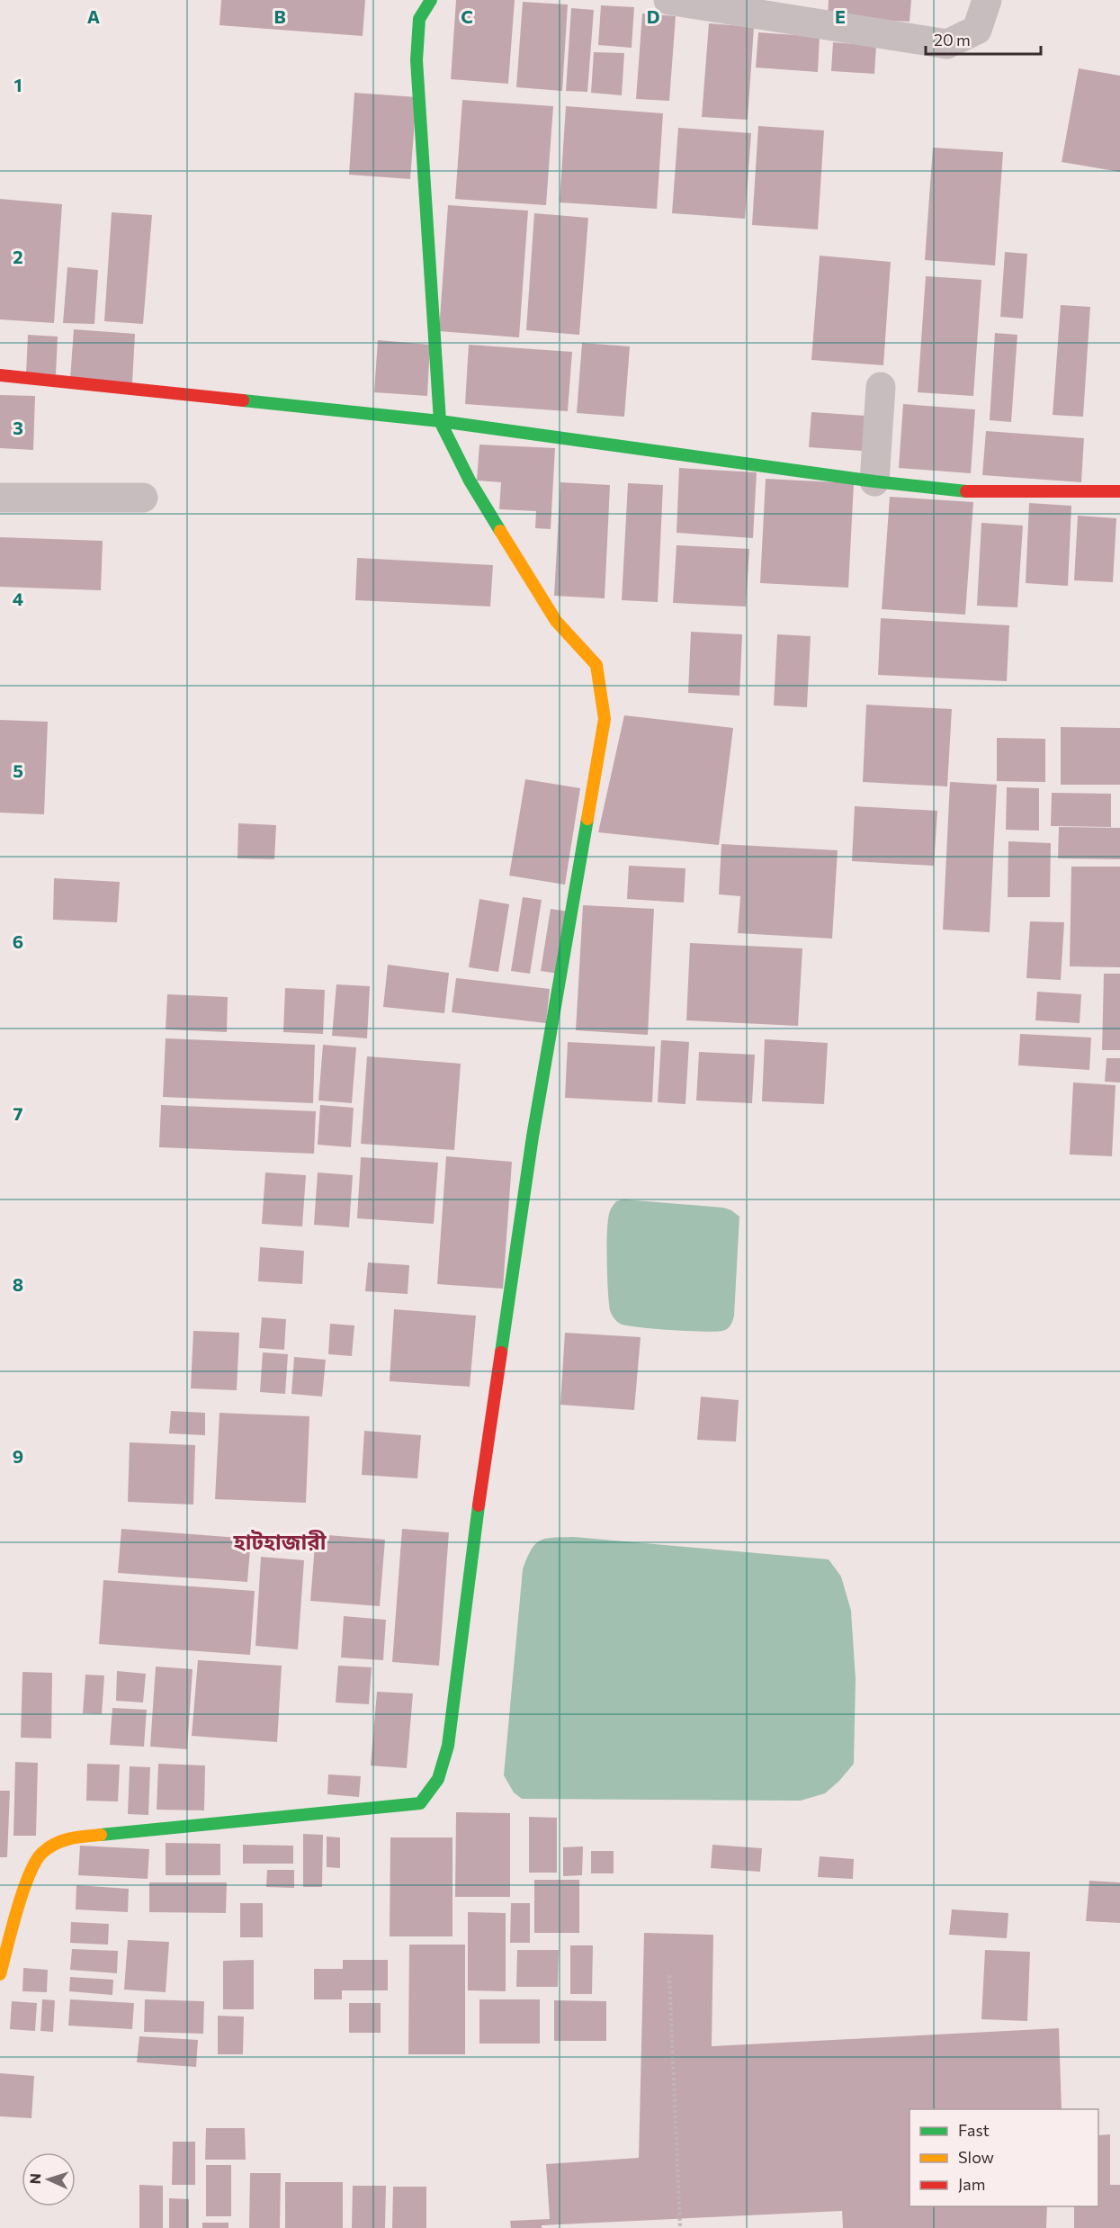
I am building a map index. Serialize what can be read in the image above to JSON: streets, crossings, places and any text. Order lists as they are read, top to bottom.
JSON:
{
  "districts": ["হাটহাজারী"],
  "legend": ["Fast", "Slow", "Jam"],
  "scale_bar": "20 m",
  "north": "left",
  "grid": {
    "columns": [
      "A",
      "B",
      "C",
      "D",
      "E"
    ],
    "rows": [
      "1",
      "2",
      "3",
      "4",
      "5",
      "6",
      "7",
      "8",
      "9"
    ]
  }
}
